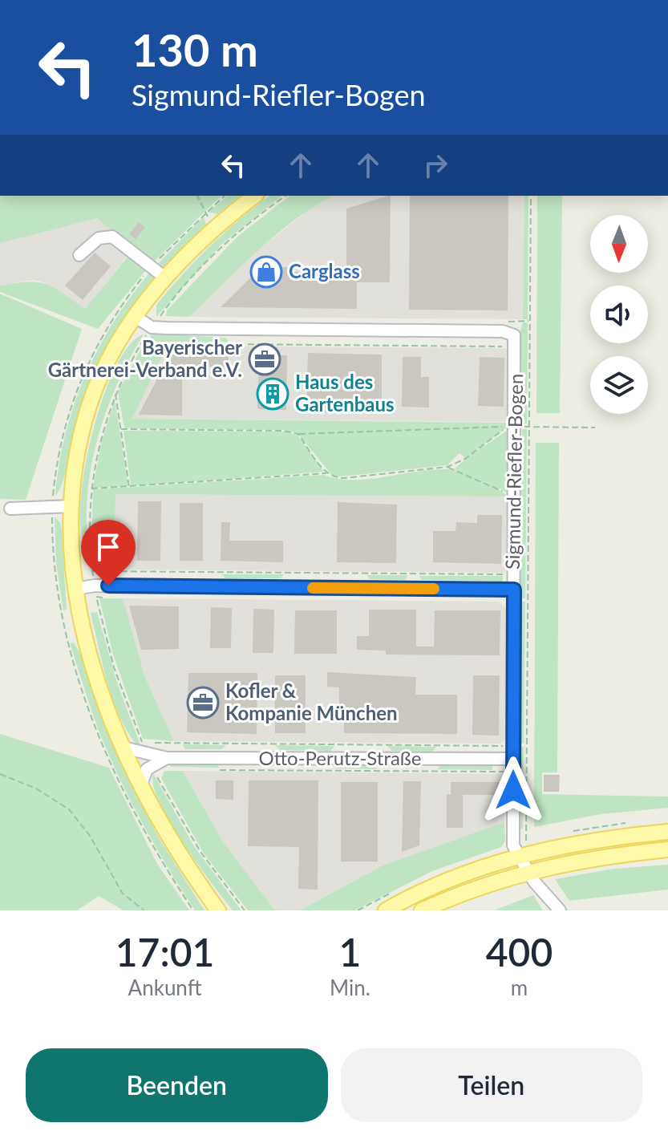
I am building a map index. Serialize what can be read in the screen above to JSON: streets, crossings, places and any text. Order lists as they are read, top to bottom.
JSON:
{
  "streets": {
    "street": ["Sigmund-Riefler-Bogen", "Otto-Perutz-Straße"]
  },
  "places": {
    "shop": ["Carglass"],
    "office": ["Bayerischer Gärtnerei-Verband e.V.", "Kofler & Kompanie München"],
    "building": ["Haus des Gartenbaus"]
  },
  "north": "bottom",
  "page": {
    "turn": ["130 m", "Sigmund-Riefler-Bogen"],
    "eta": [
      "17:01",
      "Ankunft",
      "1",
      "Min.",
      "400",
      "m"
    ],
    "buttons": ["Beenden", "Teilen"]
  }
}
